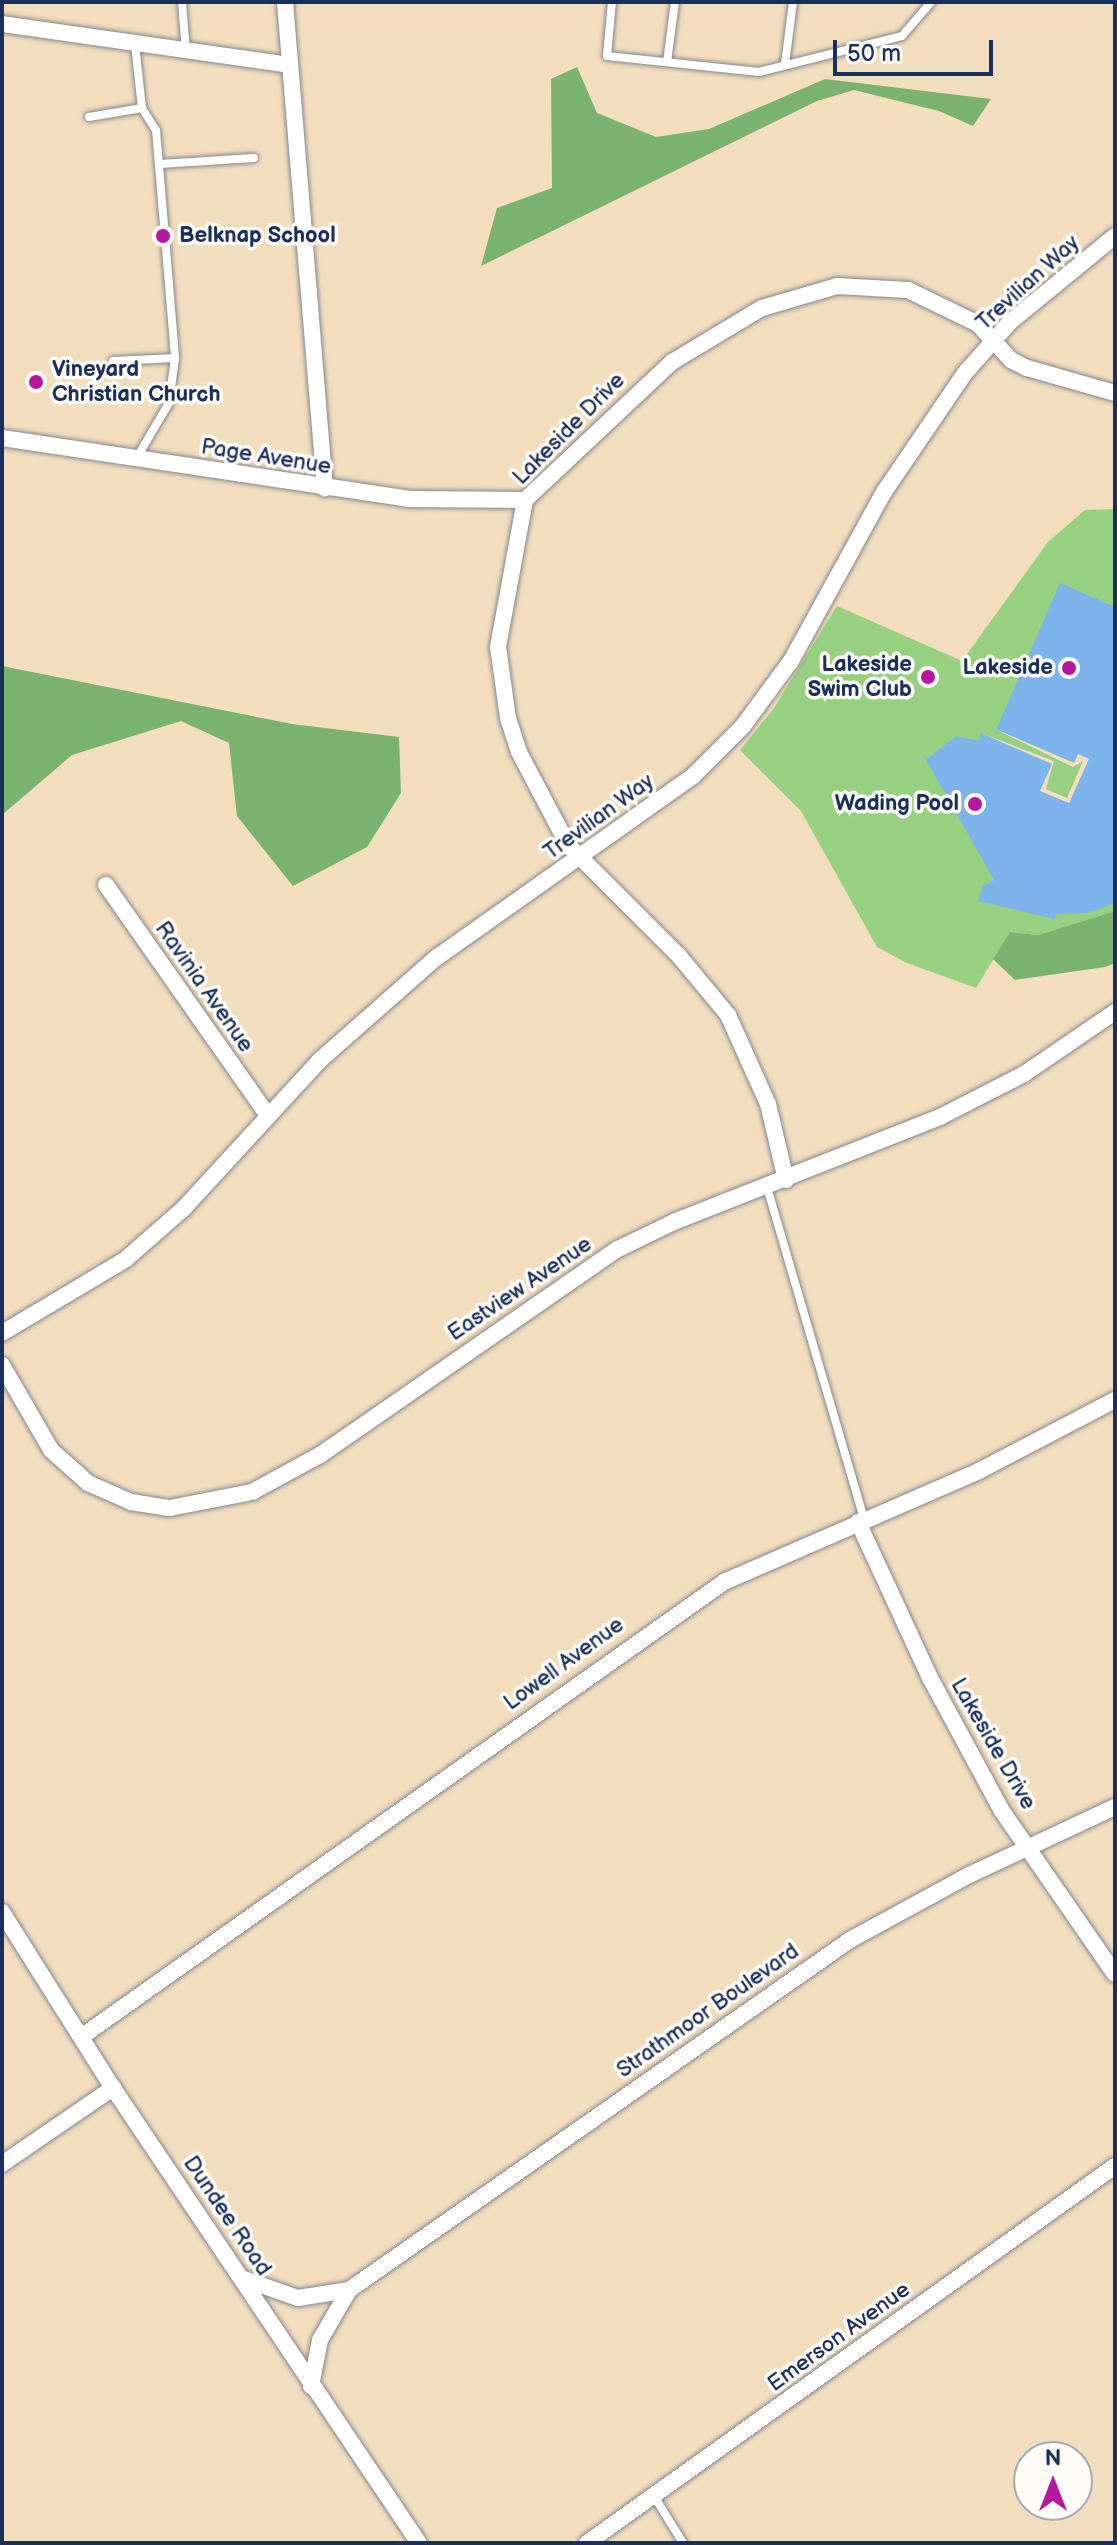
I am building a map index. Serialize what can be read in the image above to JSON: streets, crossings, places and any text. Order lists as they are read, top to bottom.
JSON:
{
  "streets": {
    "street": [
      "Trevilian Way",
      "Lakeside Drive",
      "Page Avenue",
      "Ravinia Avenue",
      "Eastview Avenue",
      "Lowell Avenue",
      "Strathmoor Boulevard",
      "Dundee Road",
      "Emerson Avenue"
    ]
  },
  "crossings": [
    ["Trevilian Way", "Lakeside Drive"],
    ["Trevilian Way", "Ravinia Avenue"],
    ["Lakeside Drive", "Page Avenue"],
    ["Lakeside Drive", "Eastview Avenue"],
    ["Lakeside Drive", "Lowell Avenue"],
    ["Lakeside Drive", "Strathmoor Boulevard"],
    ["Lowell Avenue", "Dundee Road"],
    ["Strathmoor Boulevard", "Dundee Road"]
  ],
  "places": [
    "Belknap School",
    "Vineyard Christian Church",
    "Lakeside",
    "Lakeside Swim Club",
    "Wading Pool"
  ],
  "scale_bar": "50 m",
  "north": "top"
}
